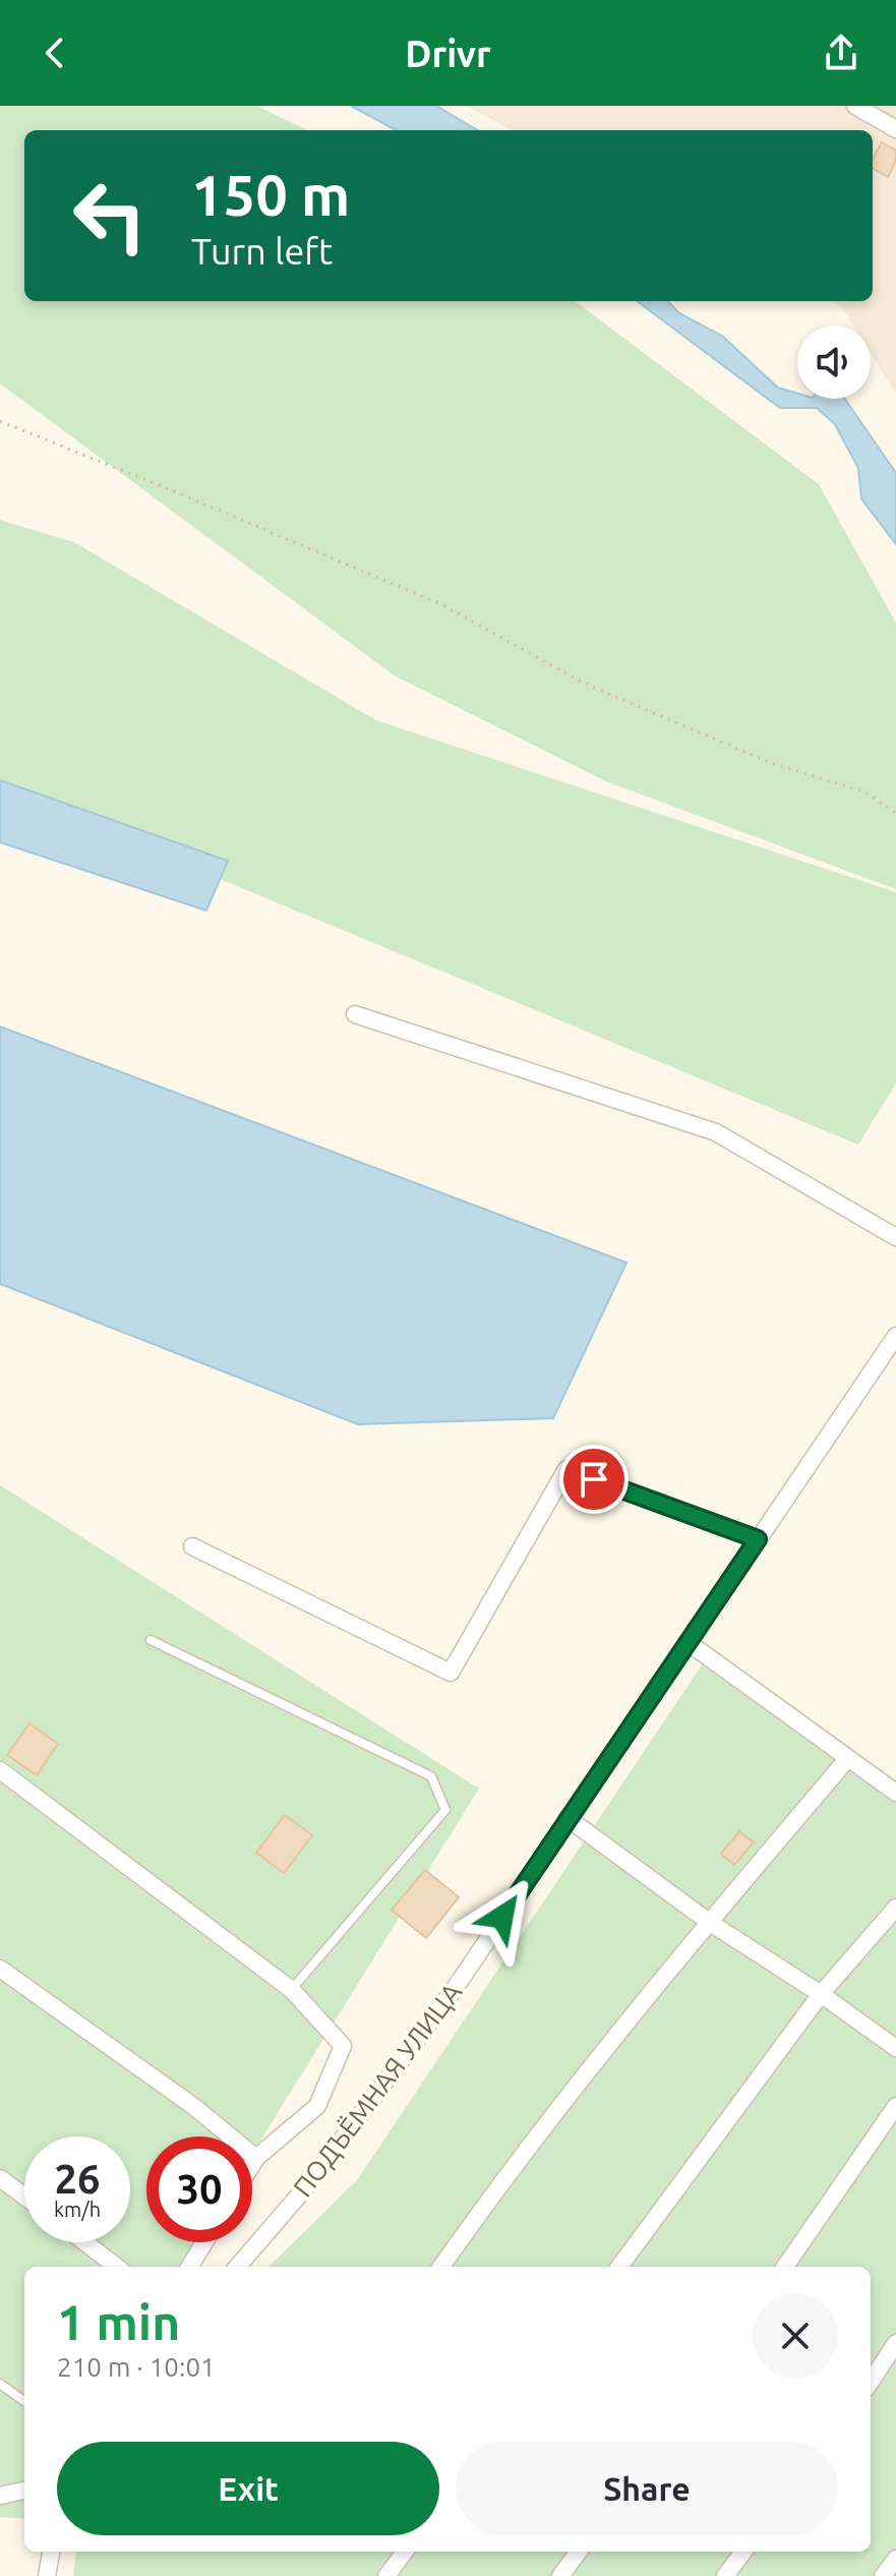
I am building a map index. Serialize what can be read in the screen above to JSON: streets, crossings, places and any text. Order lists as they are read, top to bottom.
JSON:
{
  "streets": {
    "street": ["ПОДЪЁМНАЯ УЛИЦА"]
  },
  "page": {
    "header": "Drivr",
    "turn": ["150 m", "Turn left"],
    "speed": "26 km/h",
    "limit": "30",
    "heading": ["1 min", "210 m · 10:01"],
    "buttons": ["Exit", "Share"]
  }
}
